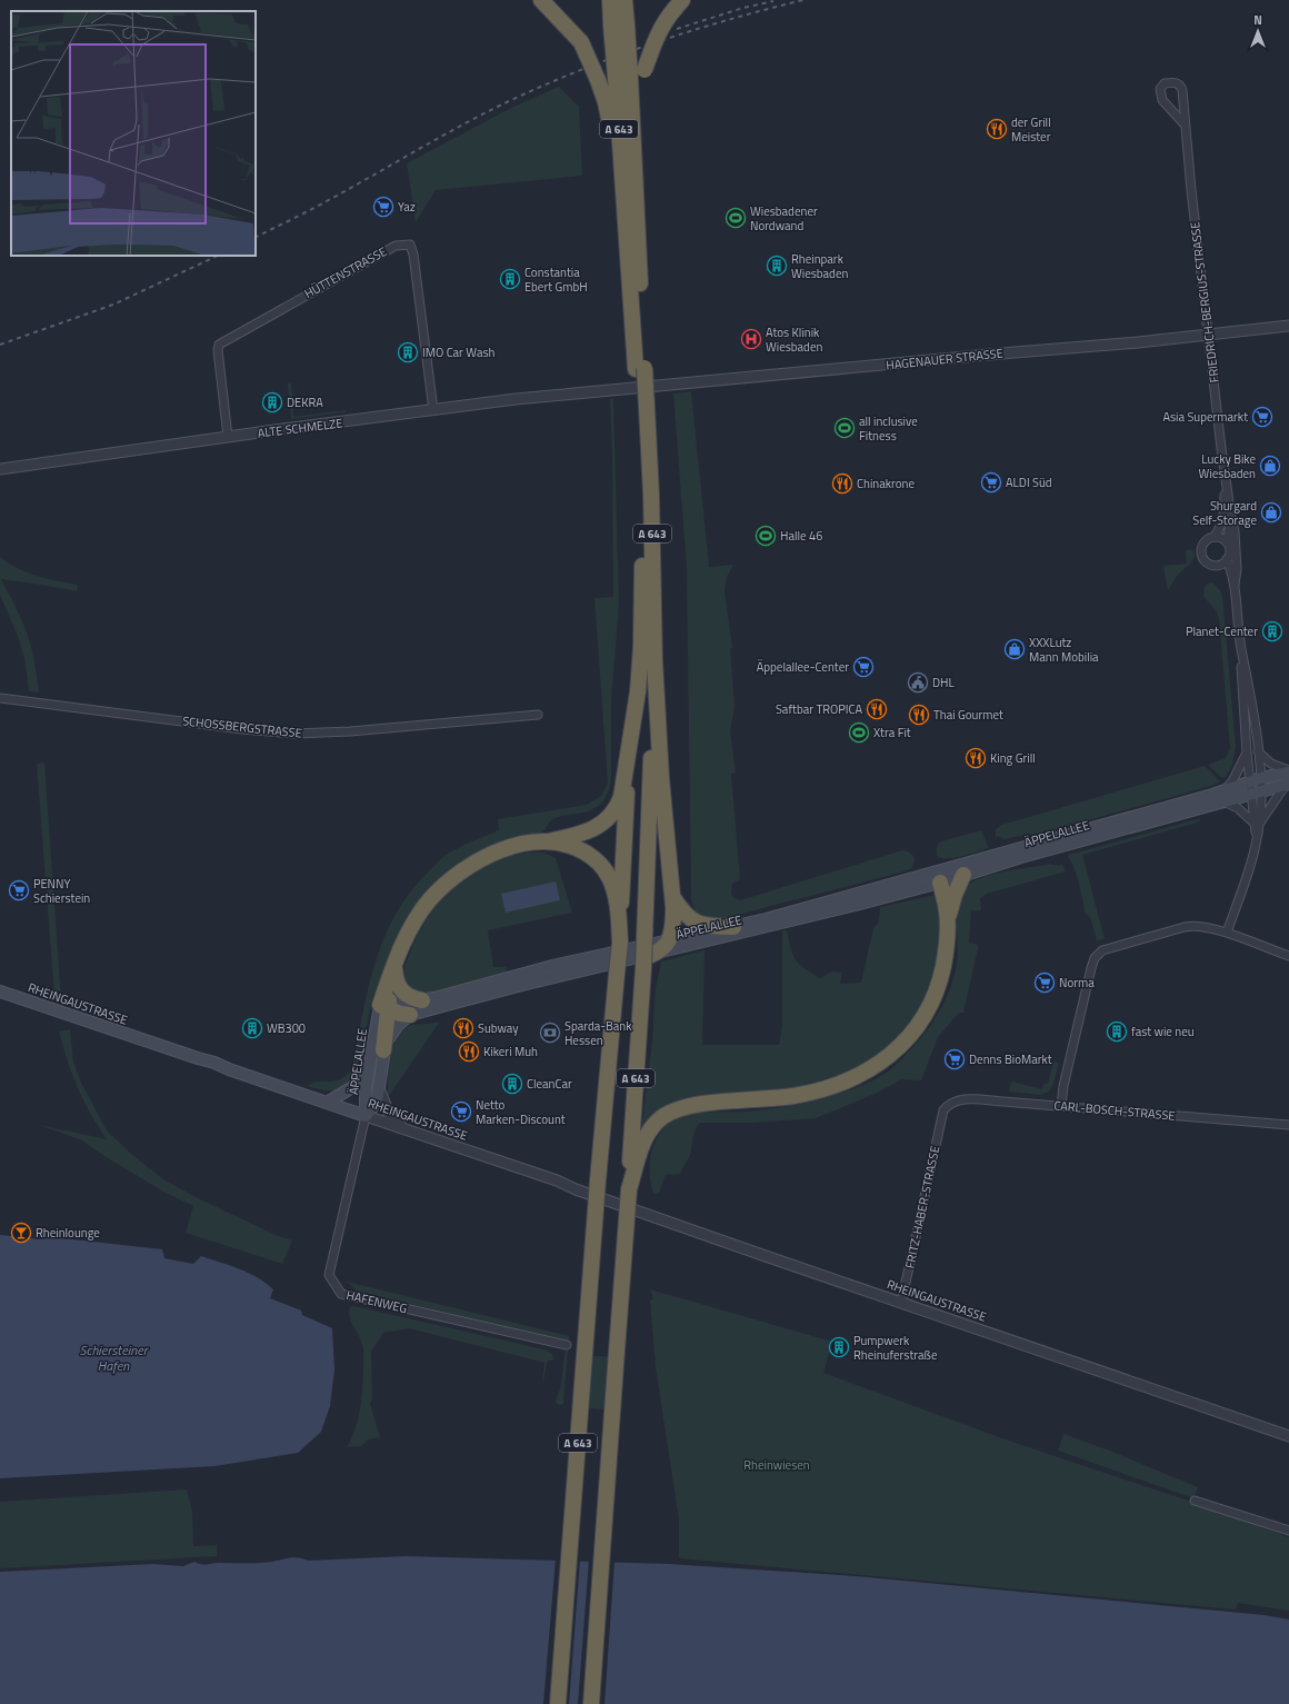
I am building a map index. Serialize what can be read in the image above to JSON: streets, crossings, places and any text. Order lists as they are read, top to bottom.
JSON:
{
  "streets": {
    "highway": ["A 643"],
    "main road": ["ÄPPELALLEE", "RHEINGAUSTRASSE"],
    "street": [
      "HÜTTENSTRASSE",
      "FRIEDRICH-BERGIUS-STRASSE",
      "HAGENAUER STRASSE",
      "ALTE SCHMELZE",
      "SCHOSSBERGSTRASSE",
      "CARL-BOSCH-STRASSE",
      "FRITZ-HABER-STRASSE",
      "HAFENWEG"
    ]
  },
  "crossings": [
    ["HÜTTENSTRASSE", "ALTE SCHMELZE"],
    ["FRIEDRICH-BERGIUS-STRASSE", "HAGENAUER STRASSE"],
    ["FRIEDRICH-BERGIUS-STRASSE", "ÄPPELALLEE"],
    ["HAGENAUER STRASSE", "ALTE SCHMELZE"],
    ["ÄPPELALLEE", "RHEINGAUSTRASSE"],
    ["ÄPPELALLEE", "HAFENWEG"],
    ["RHEINGAUSTRASSE", "FRITZ-HABER-STRASSE"],
    ["RHEINGAUSTRASSE", "HAFENWEG"],
    ["CARL-BOSCH-STRASSE", "FRITZ-HABER-STRASSE"]
  ],
  "water": ["Schiersteiner Hafen"],
  "parks": ["Rheinwiesen"],
  "places": {
    "restaurant": [
      "der Grill Meister",
      "Chinakrone",
      "Saftbar TROPICA",
      "Thai Gourmet",
      "King Grill",
      "Subway",
      "Kikeri Muh"
    ],
    "supermarket": [
      "Yaz",
      "Asia Supermarkt",
      "ALDI Süd",
      "Äppelallee-Center",
      "PENNY Schierstein",
      "Norma",
      "Denns BioMarkt",
      "Netto Marken-Discount"
    ],
    "sports": [
      "Wiesbadener Nordwand",
      "all inclusive Fitness",
      "Halle 46",
      "Xtra Fit"
    ],
    "building": [
      "Rheinpark Wiesbaden",
      "Constantia Ebert GmbH",
      "IMO Car Wash",
      "DEKRA",
      "Planet-Center",
      "WB300",
      "fast wie neu",
      "CleanCar",
      "Pumpwerk Rheinuferstraße"
    ],
    "hospital": ["Atos Klinik Wiesbaden"],
    "shop": ["Lucky Bike Wiesbaden", "Shurgard Self-Storage", "XXXLutz Mann Mobilia"],
    "public building": ["DHL"],
    "bank": ["Sparda-Bank Hessen"],
    "bar": ["Rheinlounge"]
  },
  "north": "top"
}
